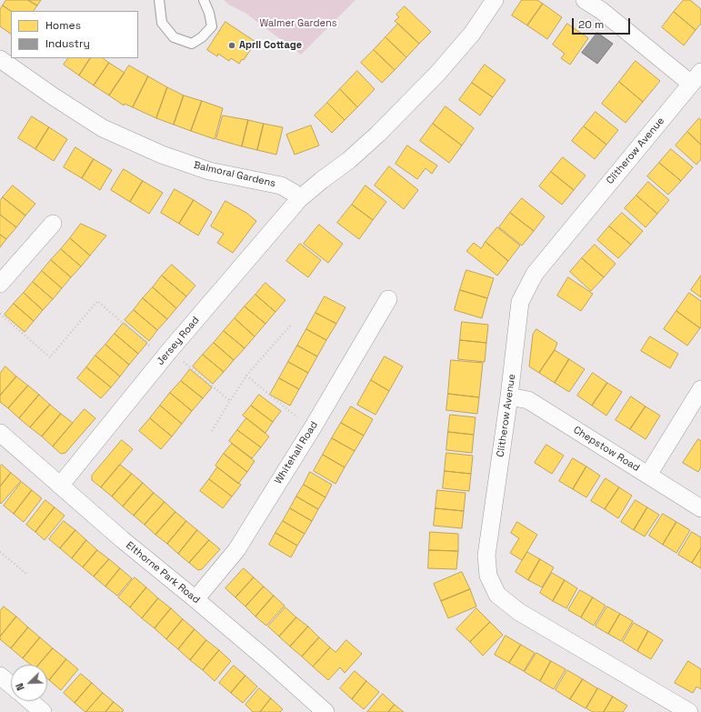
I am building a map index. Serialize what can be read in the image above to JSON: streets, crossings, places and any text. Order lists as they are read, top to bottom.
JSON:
{
  "streets": {
    "street": [
      "Clitherow Avenue",
      "Balmoral Gardens",
      "Jersey Road",
      "Chepstow Road",
      "Whitehall Road",
      "Elthorne Park Road"
    ]
  },
  "crossings": [
    ["Clitherow Avenue", "Chepstow Road"],
    ["Balmoral Gardens", "Jersey Road"],
    ["Jersey Road", "Elthorne Park Road"],
    ["Whitehall Road", "Elthorne Park Road"]
  ],
  "parks": ["Walmer Gardens"],
  "places": ["April Cottage"],
  "legend": ["Homes", "Industry"],
  "scale_bar": "20 m",
  "north": "bottom left"
}
